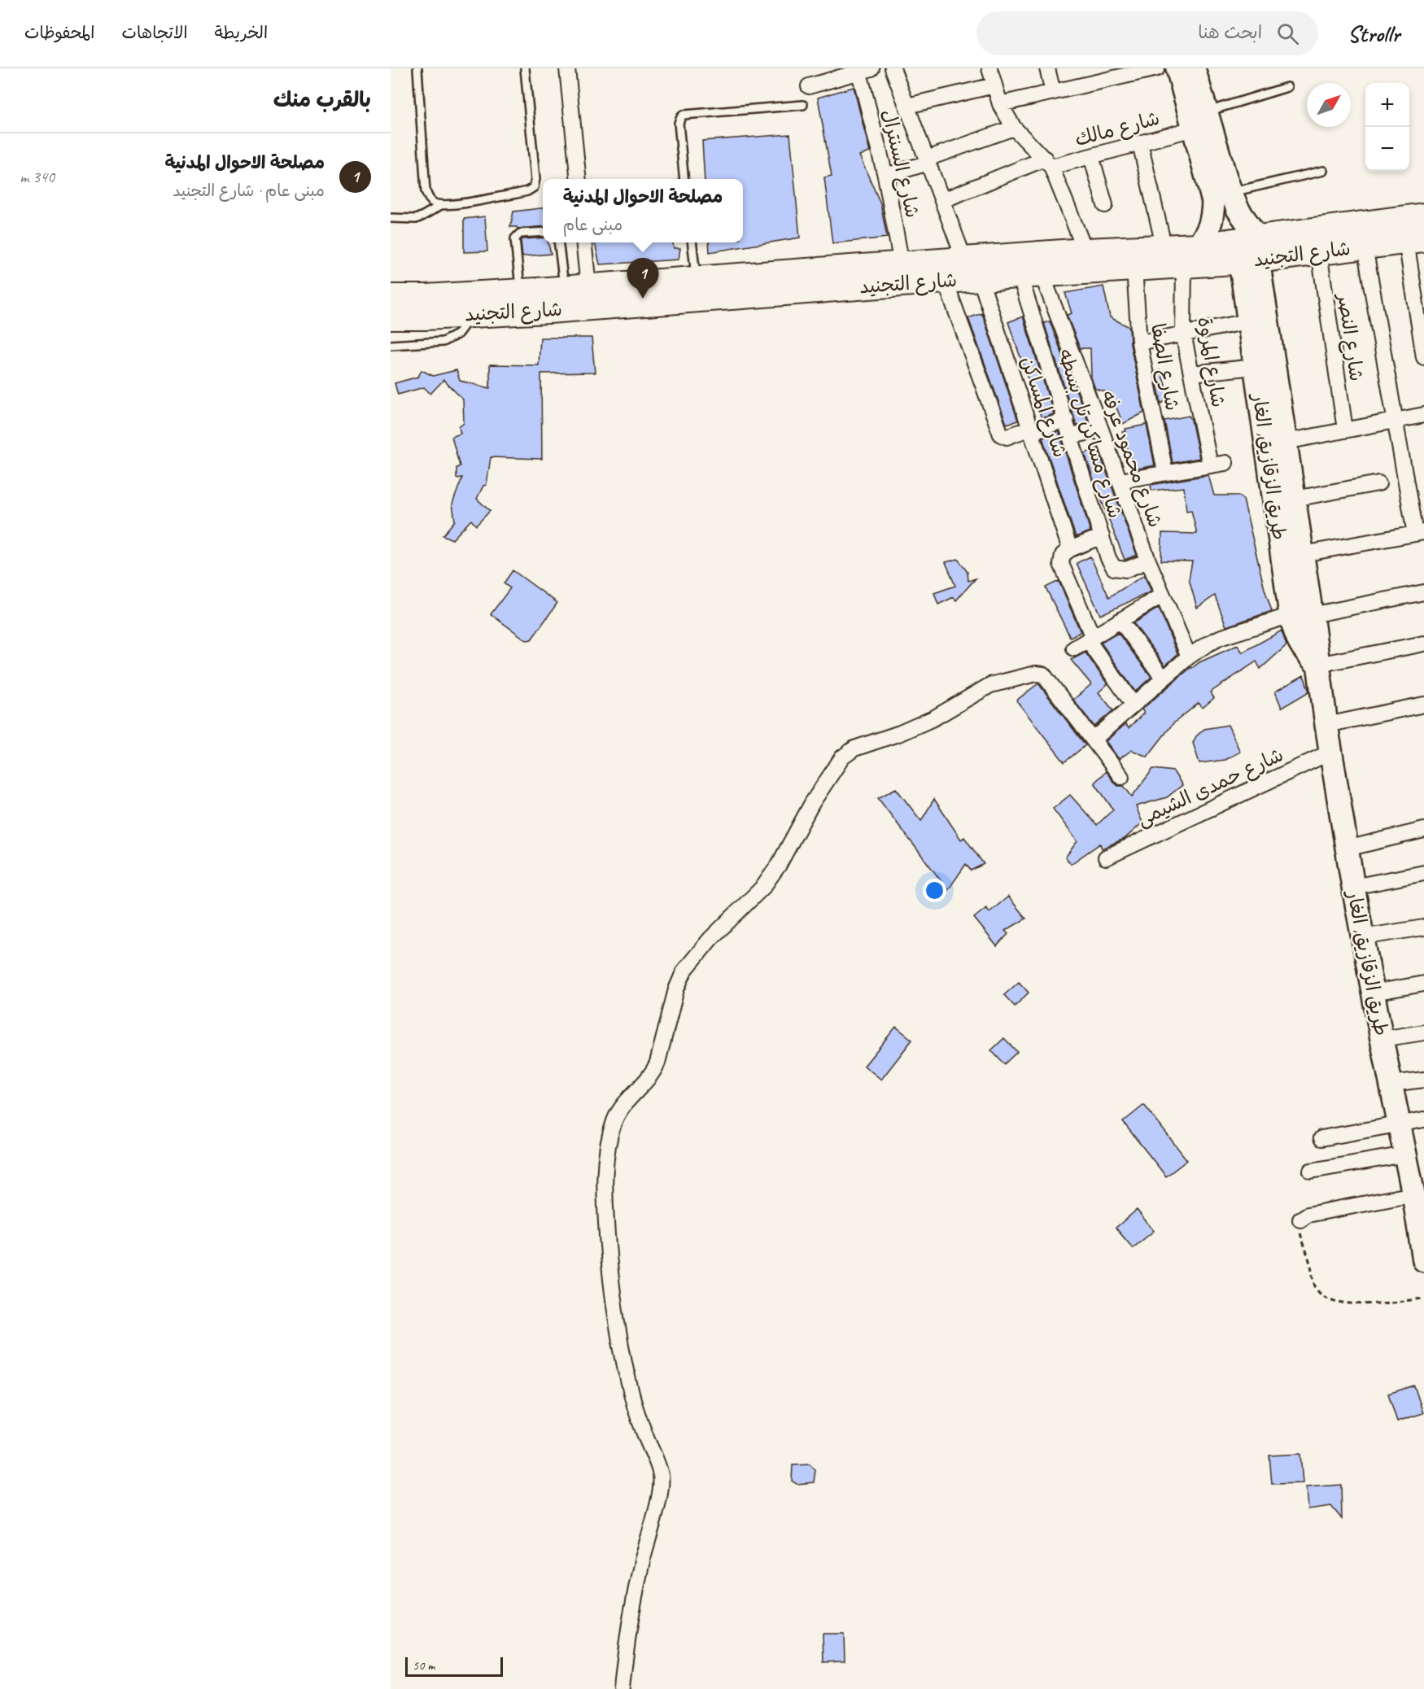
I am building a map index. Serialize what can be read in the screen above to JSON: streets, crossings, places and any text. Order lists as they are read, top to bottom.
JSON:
{
  "streets": {
    "highway": ["شارع التجنيد"],
    "main road": ["طريق الزقازيق, الغار"],
    "street": [
      "شارع مالك",
      "شارع السنترال",
      "شارع النصر",
      "شارع المروة",
      "شارع الصفا",
      "شارع المساكن",
      "شارع مساكن تل بسطه",
      "شارع محمود عرفه",
      "شارع حمدى الشيمى"
    ]
  },
  "crossings": [
    ["شارع مالك", "شارع المساكن"],
    ["شارع السنترال", "شارع التجنيد"],
    ["شارع التجنيد", "شارع النصر"],
    ["شارع التجنيد", "شارع المروة"],
    ["شارع التجنيد", "شارع الصفا"],
    ["شارع التجنيد", "شارع المساكن"],
    ["شارع التجنيد", "شارع مساكن تل بسطه"],
    ["شارع التجنيد", "شارع محمود عرفه"],
    ["شارع التجنيد", "طريق الزقازيق, الغار"],
    ["شارع مساكن تل بسطه", "شارع محمود عرفه"],
    ["طريق الزقازيق, الغار", "شارع حمدى الشيمى"]
  ],
  "scale_bar": "50 m",
  "north": "top right",
  "page": {
    "header": "Strollr",
    "search": "ابحث هنا",
    "nav": ["الخريطة", "الاتجاهات", "المحفوظات"],
    "heading": "بالقرب منك",
    "map_buttons": ["+", "−"],
    "list": [
      {
        "mark": "1",
        "name": "مصلحة الاحوال المدنية",
        "note": "مبنى عام · شارع التجنيد",
        "value": "340 m"
      }
    ],
    "popup": ["مصلحة الاحوال المدنية", "مبنى عام"],
    "pins": "1",
    "scale": "50 m"
  }
}
